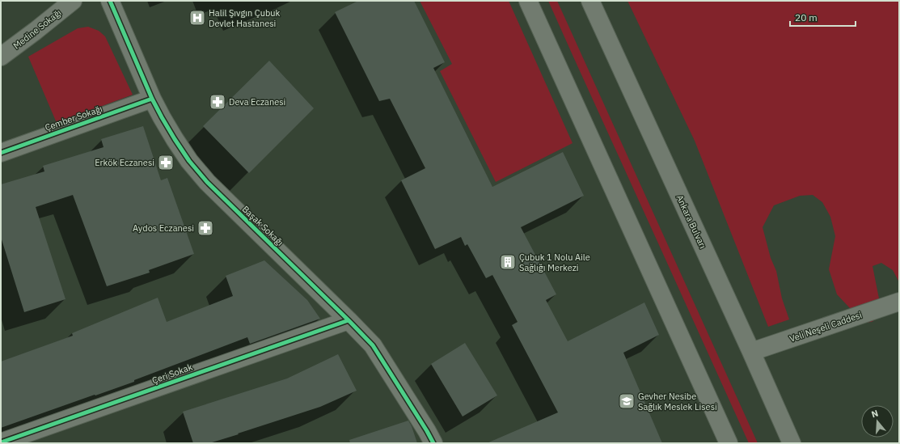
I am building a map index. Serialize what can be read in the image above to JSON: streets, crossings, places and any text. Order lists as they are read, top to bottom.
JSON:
{
  "streets": {
    "street": [
      "Medine Sokağı",
      "Çember Sokağı",
      "Ankara Bulvarı",
      "Başak Sokağı",
      "Veli Neşeli Caddesi",
      "Çeri Sokak"
    ]
  },
  "crossings": [
    ["Çember Sokağı", "Başak Sokağı"],
    ["Ankara Bulvarı", "Veli Neşeli Caddesi"],
    ["Başak Sokağı", "Çeri Sokak"]
  ],
  "places": {
    "hospital": ["Halil Şıvgın Çubuk Devlet Hastanesi"],
    "pharmacy": ["Deva Eczanesi", "Erkök Eczanesi", "Aydos Eczanesi"],
    "building": ["Çubuk 1 Nolu Aile Sağlığı Merkezi"],
    "school or university": ["Gevher Nesibe Sağlık Meslek Lisesi"]
  },
  "scale_bar": "20 m",
  "north": "top"
}
